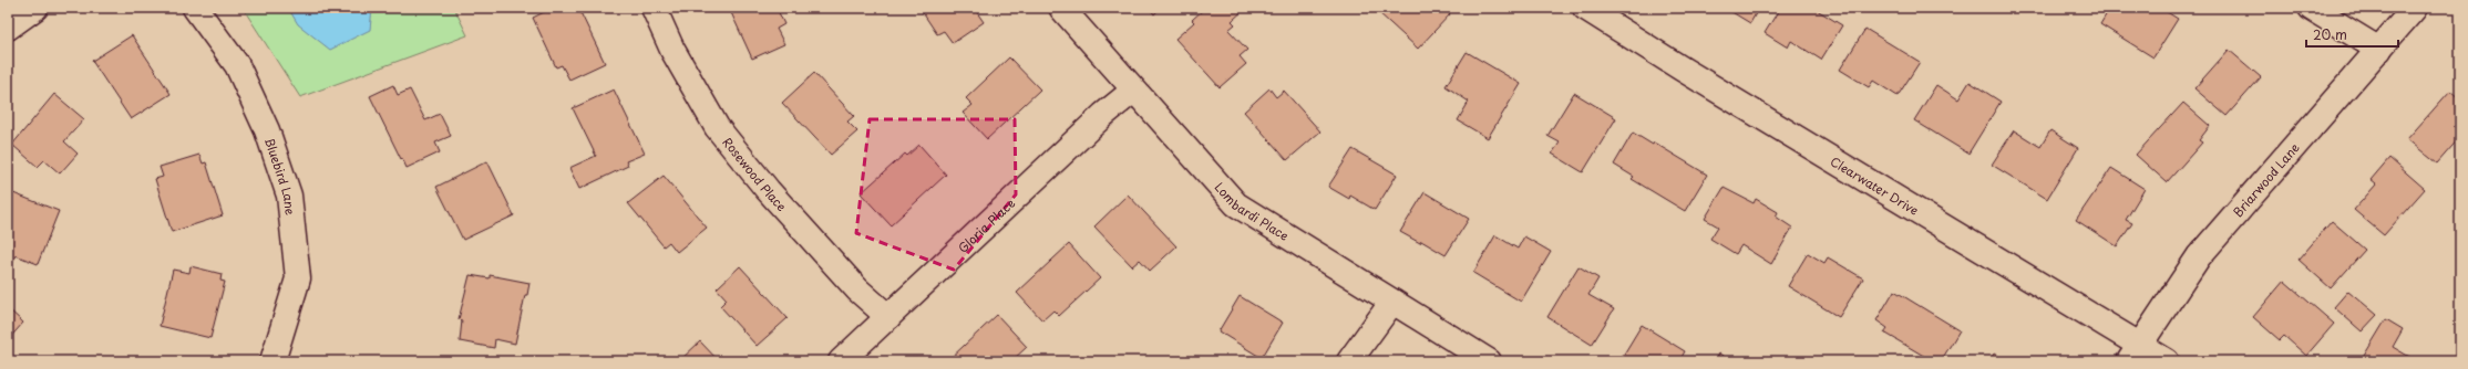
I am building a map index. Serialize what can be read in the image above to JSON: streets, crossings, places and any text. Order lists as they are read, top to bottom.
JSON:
{
  "streets": {
    "street": [
      "Rosewood Place",
      "Bluebird Lane",
      "Briarwood Lane",
      "Clearwater Drive",
      "Lombardi Place",
      "Gloria Place"
    ]
  },
  "crossings": [
    ["Rosewood Place", "Gloria Place"],
    ["Briarwood Lane", "Clearwater Drive"],
    ["Lombardi Place", "Gloria Place"]
  ],
  "scale_bar": "20 m"
}
